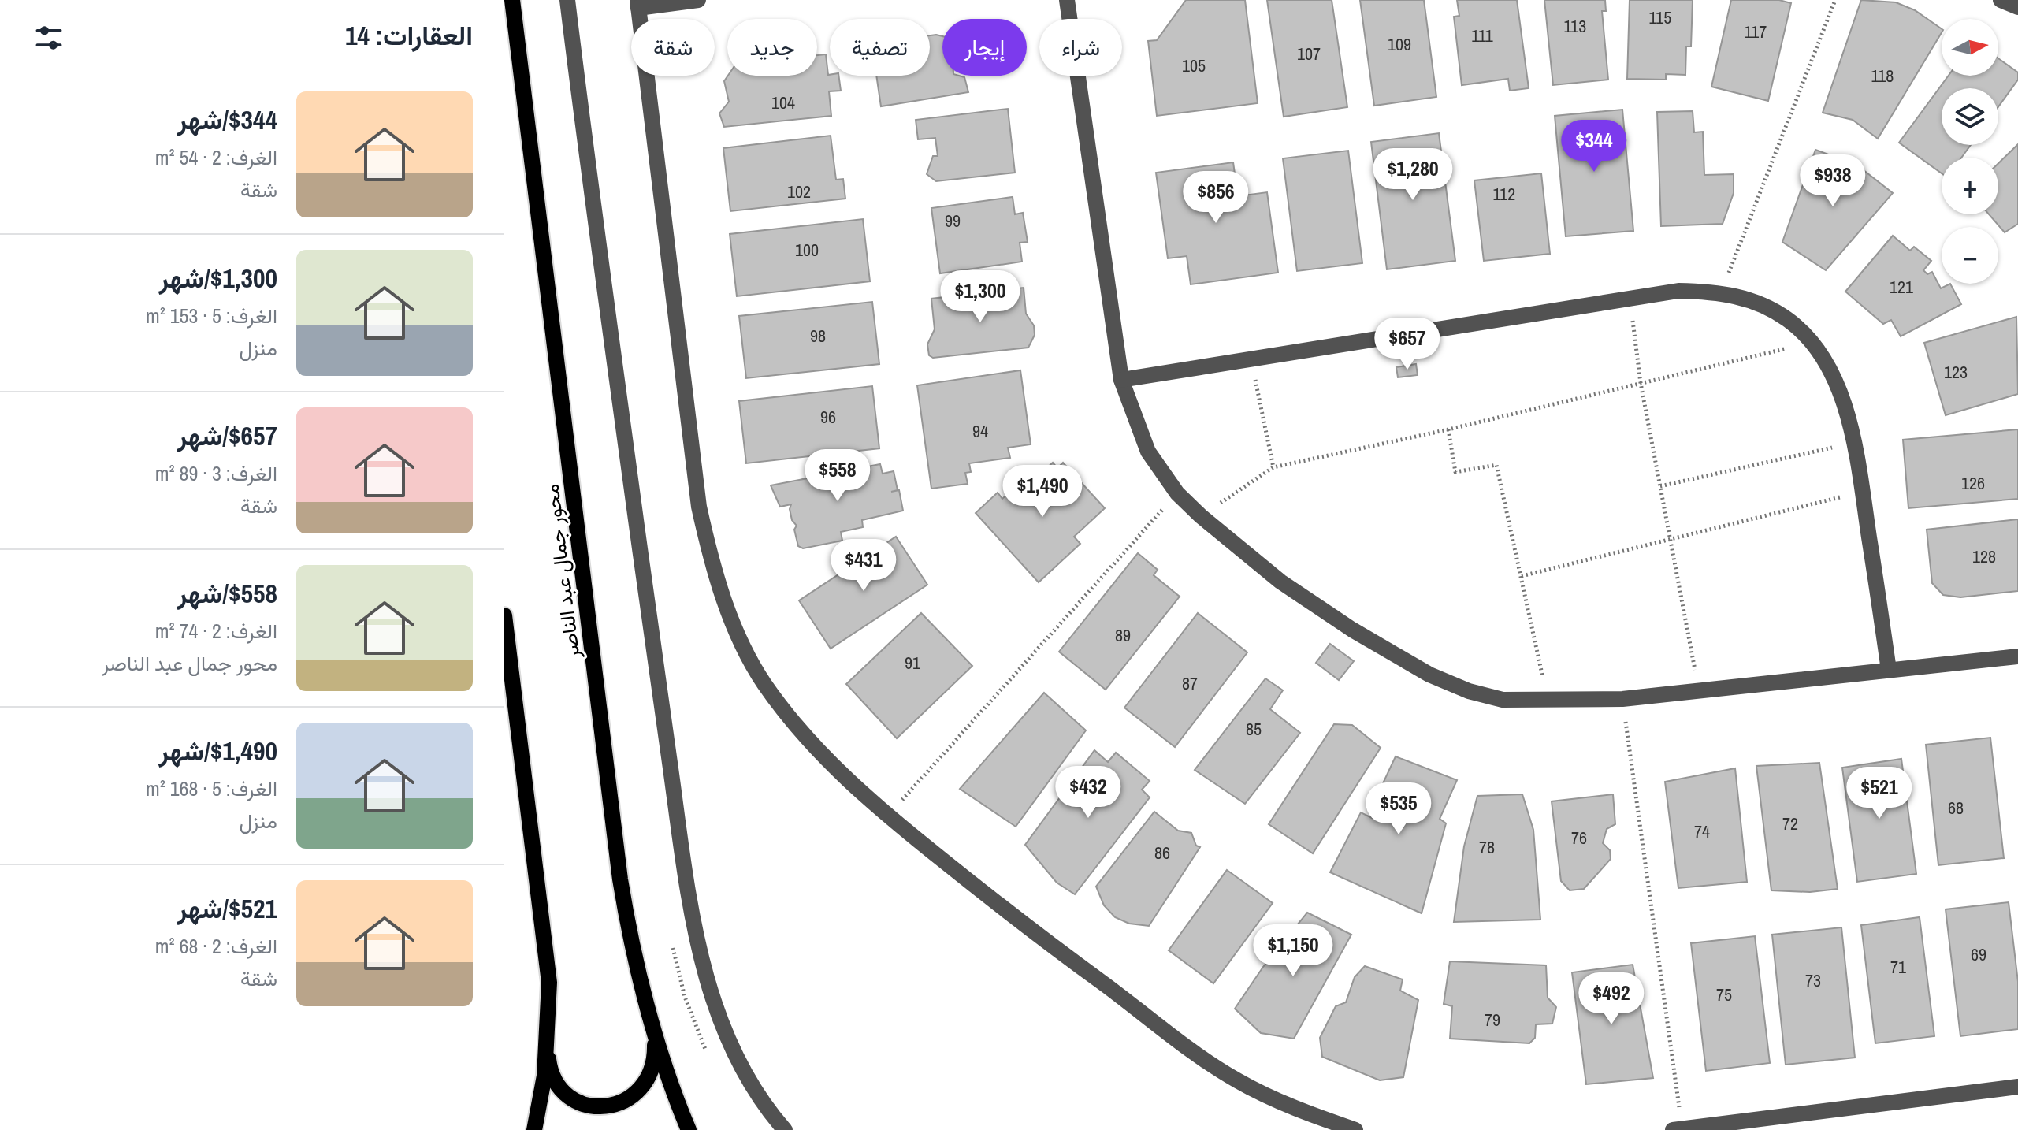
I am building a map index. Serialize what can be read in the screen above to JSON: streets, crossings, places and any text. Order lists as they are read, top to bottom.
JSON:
{
  "streets": {
    "main road": ["محور جمال عبد الناصر"]
  },
  "house_numbers": [
    "115",
    "113",
    "117",
    "111",
    "109",
    "107",
    "105",
    "118",
    "104",
    "102",
    "112",
    "99",
    "100",
    "121",
    "98",
    "123",
    "96",
    "94",
    "126",
    "128",
    "89",
    "91",
    "87",
    "85",
    "68",
    "72",
    "74",
    "76",
    "78",
    "86",
    "69",
    "71",
    "73",
    "75",
    "79"
  ],
  "north": "right",
  "page": {
    "heading": "العقارات: 14",
    "map_buttons": ["+", "−"],
    "chip": [
      "شراء",
      "إيجار",
      "تصفية",
      "جديد",
      "شقة"
    ],
    "list": [
      {
        "name": "$344/شهر",
        "note": "الغرف: 2 · 54 m² · شقة"
      },
      {
        "name": "$1,300/شهر",
        "note": "الغرف: 5 · 153 m² · منزل"
      },
      {
        "name": "$657/شهر",
        "note": "الغرف: 3 · 89 m² · شقة"
      },
      {
        "name": "$558/شهر",
        "note": "الغرف: 2 · 74 m² · محور جمال عبد الناصر"
      },
      {
        "name": "$1,490/شهر",
        "note": "الغرف: 5 · 168 m² · منزل"
      },
      {
        "name": "$521/شهر",
        "note": "الغرف: 2 · 68 m² · شقة"
      }
    ],
    "price": [
      "$344",
      "$1,280",
      "$938",
      "$856",
      "$1,300",
      "$657",
      "$558",
      "$1,490",
      "$431",
      "$432",
      "$521",
      "$535",
      "$1,150",
      "$492"
    ]
  }
}
